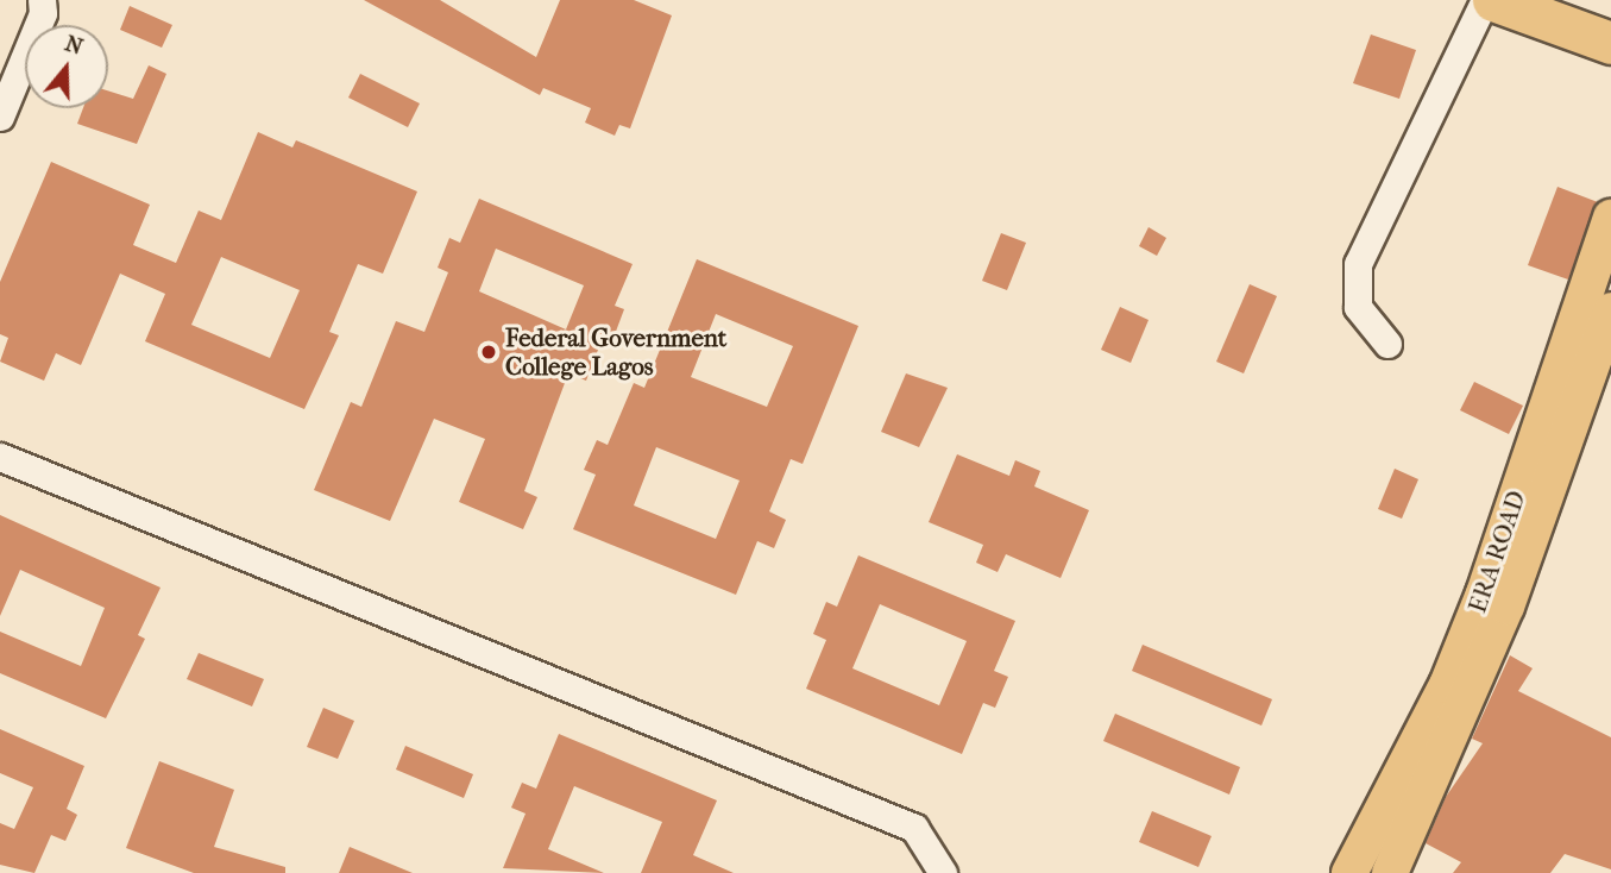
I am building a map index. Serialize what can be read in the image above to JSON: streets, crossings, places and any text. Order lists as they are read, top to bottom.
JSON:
{
  "streets": {
    "main road": ["ERA ROAD"]
  },
  "places": ["Federal Government College Lagos"],
  "north": "top"
}
